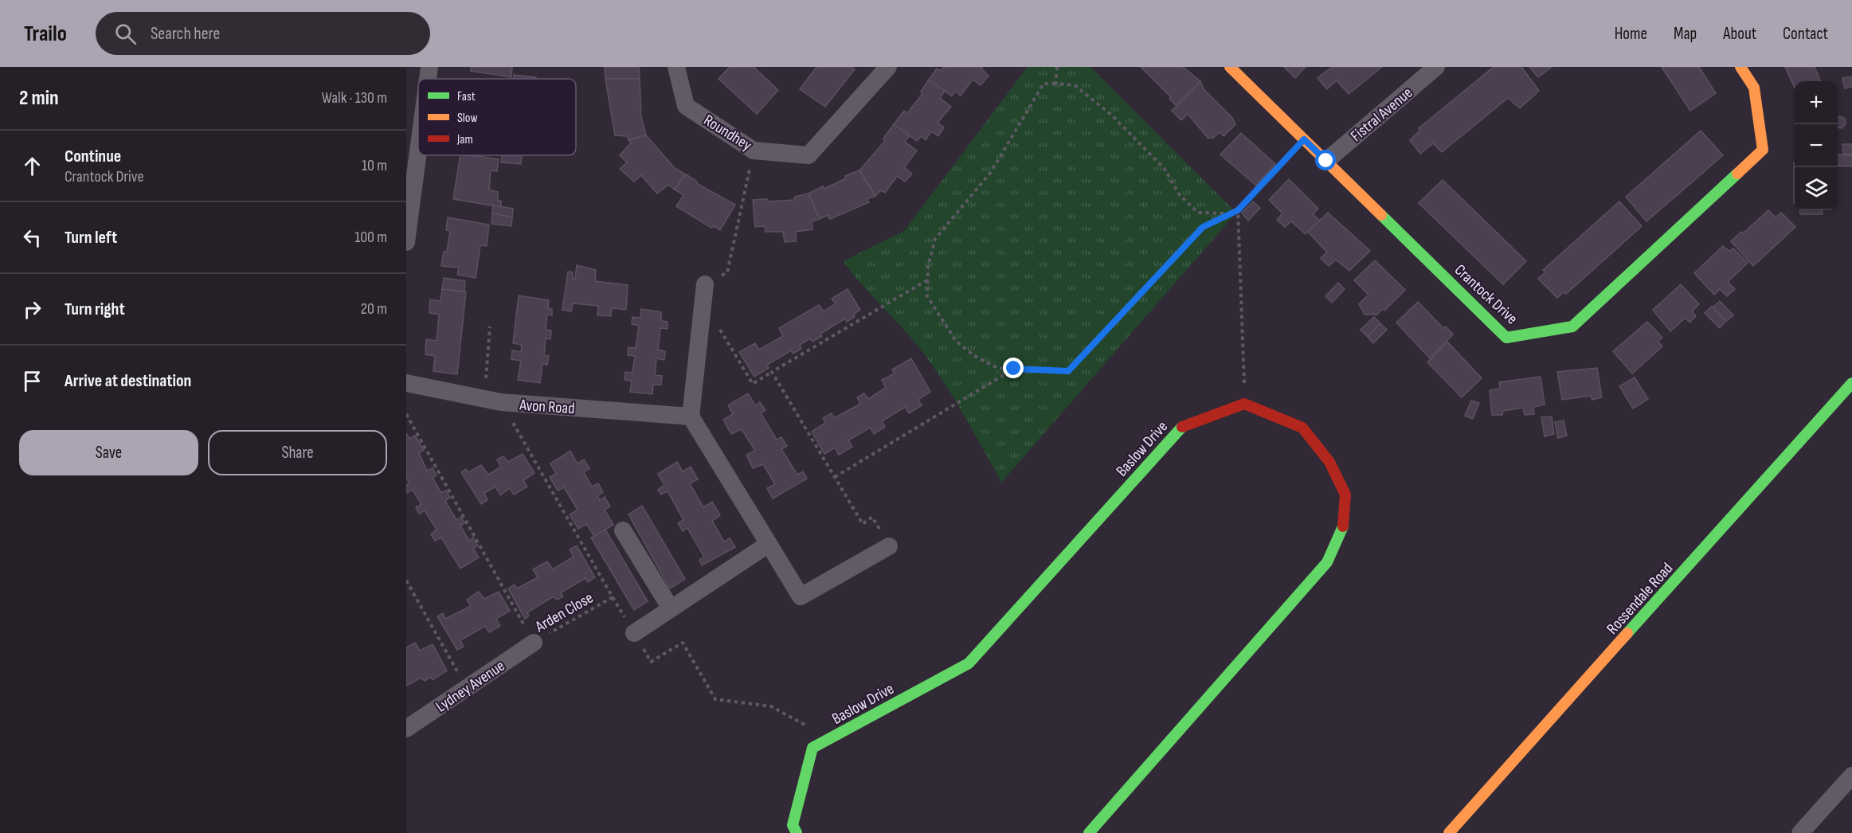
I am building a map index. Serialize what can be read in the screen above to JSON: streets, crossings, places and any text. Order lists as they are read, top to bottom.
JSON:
{
  "streets": {
    "street": [
      "Fistral Avenue",
      "Roundhey",
      "Crantock Drive",
      "Avon Road",
      "Baslow Drive",
      "Rossendale Road",
      "Lydney Avenue"
    ],
    "path": ["Arden Close"]
  },
  "crossings": [
    ["Fistral Avenue", "Crantock Drive"],
    ["Avon Road", "Arden Close"],
    ["Arden Close", "Lydney Avenue"]
  ],
  "legend": ["Fast", "Slow", "Jam"],
  "page": {
    "header": "Trailo",
    "search": "Search here",
    "nav": [
      "Home",
      "Map",
      "About",
      "Contact"
    ],
    "heading": ["2 min", "Walk · 130 m"],
    "map_buttons": ["+", "−"],
    "list": [
      ["Continue", "Crantock Drive", "10 m"],
      ["Turn left", "100 m"],
      ["Turn right", "20 m"],
      "Arrive at destination"
    ],
    "buttons": ["Save", "Share"]
  }
}
